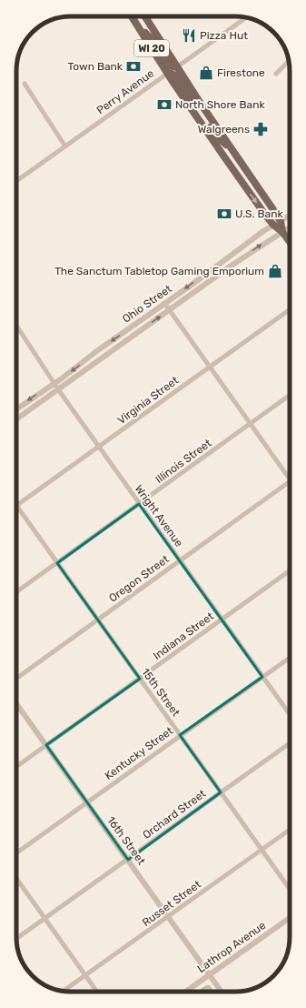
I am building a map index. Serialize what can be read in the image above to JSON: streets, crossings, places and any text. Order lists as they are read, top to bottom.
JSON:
{
  "streets": {
    "main road": ["WI 20"],
    "street": [
      "Perry Avenue",
      "Ohio Street",
      "Virginia Street",
      "Illinois Street",
      "Wright Avenue",
      "Oregon Street",
      "Indiana Street",
      "15th Street",
      "Kentucky Street",
      "Orchard Street",
      "16th Street",
      "Russet Street",
      "Lathrop Avenue"
    ]
  },
  "crossings": [
    ["WI 20", "Perry Avenue"],
    ["WI 20", "Ohio Street"],
    ["Ohio Street", "Wright Avenue"],
    ["Virginia Street", "Wright Avenue"],
    ["Virginia Street", "15th Street"],
    ["Illinois Street", "Wright Avenue"],
    ["Illinois Street", "15th Street"],
    ["Wright Avenue", "Oregon Street"],
    ["Wright Avenue", "Indiana Street"],
    ["Wright Avenue", "Kentucky Street"],
    ["Oregon Street", "15th Street"],
    ["Indiana Street", "15th Street"],
    ["Indiana Street", "16th Street"],
    ["15th Street", "Kentucky Street"],
    ["15th Street", "Orchard Street"],
    ["15th Street", "Russet Street"],
    ["Kentucky Street", "16th Street"],
    ["Orchard Street", "16th Street"],
    ["16th Street", "Russet Street"],
    ["16th Street", "Lathrop Avenue"]
  ],
  "places": {
    "restaurant": ["Pizza Hut"],
    "bank": ["Town Bank", "North Shore Bank", "U.S. Bank"],
    "shop": ["Firestone", "The Sanctum Tabletop Gaming Emporium"],
    "pharmacy": ["Walgreens"]
  }
}
